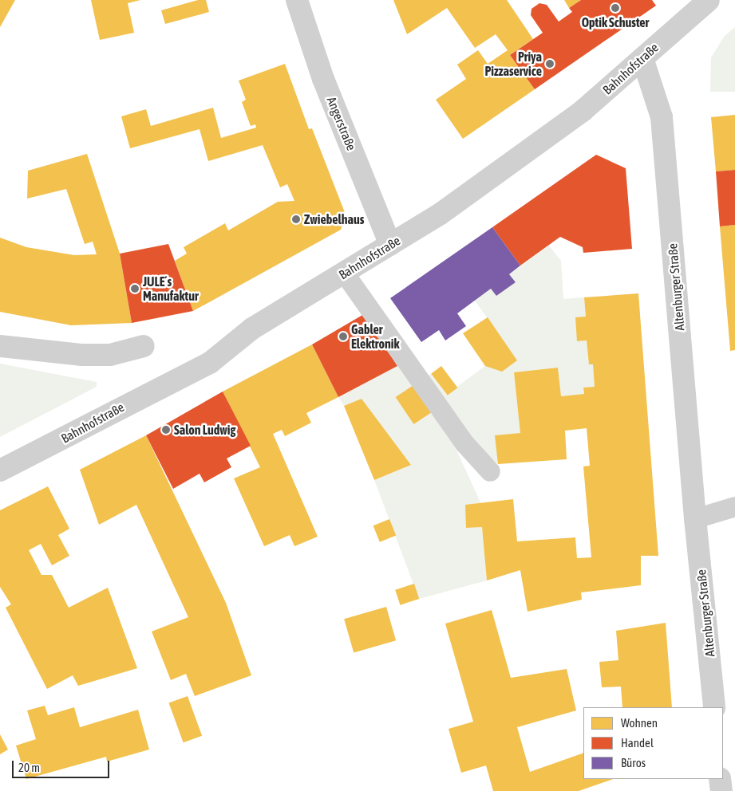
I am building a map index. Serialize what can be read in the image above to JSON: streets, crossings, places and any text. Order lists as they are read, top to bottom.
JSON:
{
  "streets": {
    "street": ["Bahnhofstraße", "Angerstraße", "Altenburger Straße"]
  },
  "crossings": [
    ["Bahnhofstraße", "Angerstraße"],
    ["Bahnhofstraße", "Altenburger Straße"]
  ],
  "places": [
    "Optik Schuster",
    "Priya Pizzaservice",
    "Zwiebelhaus",
    "JULE´s Manufaktur",
    "Gabler Elektronik",
    "Salon Ludwig"
  ],
  "legend": ["Wohnen", "Handel", "Büros"],
  "scale_bar": "20 m"
}
